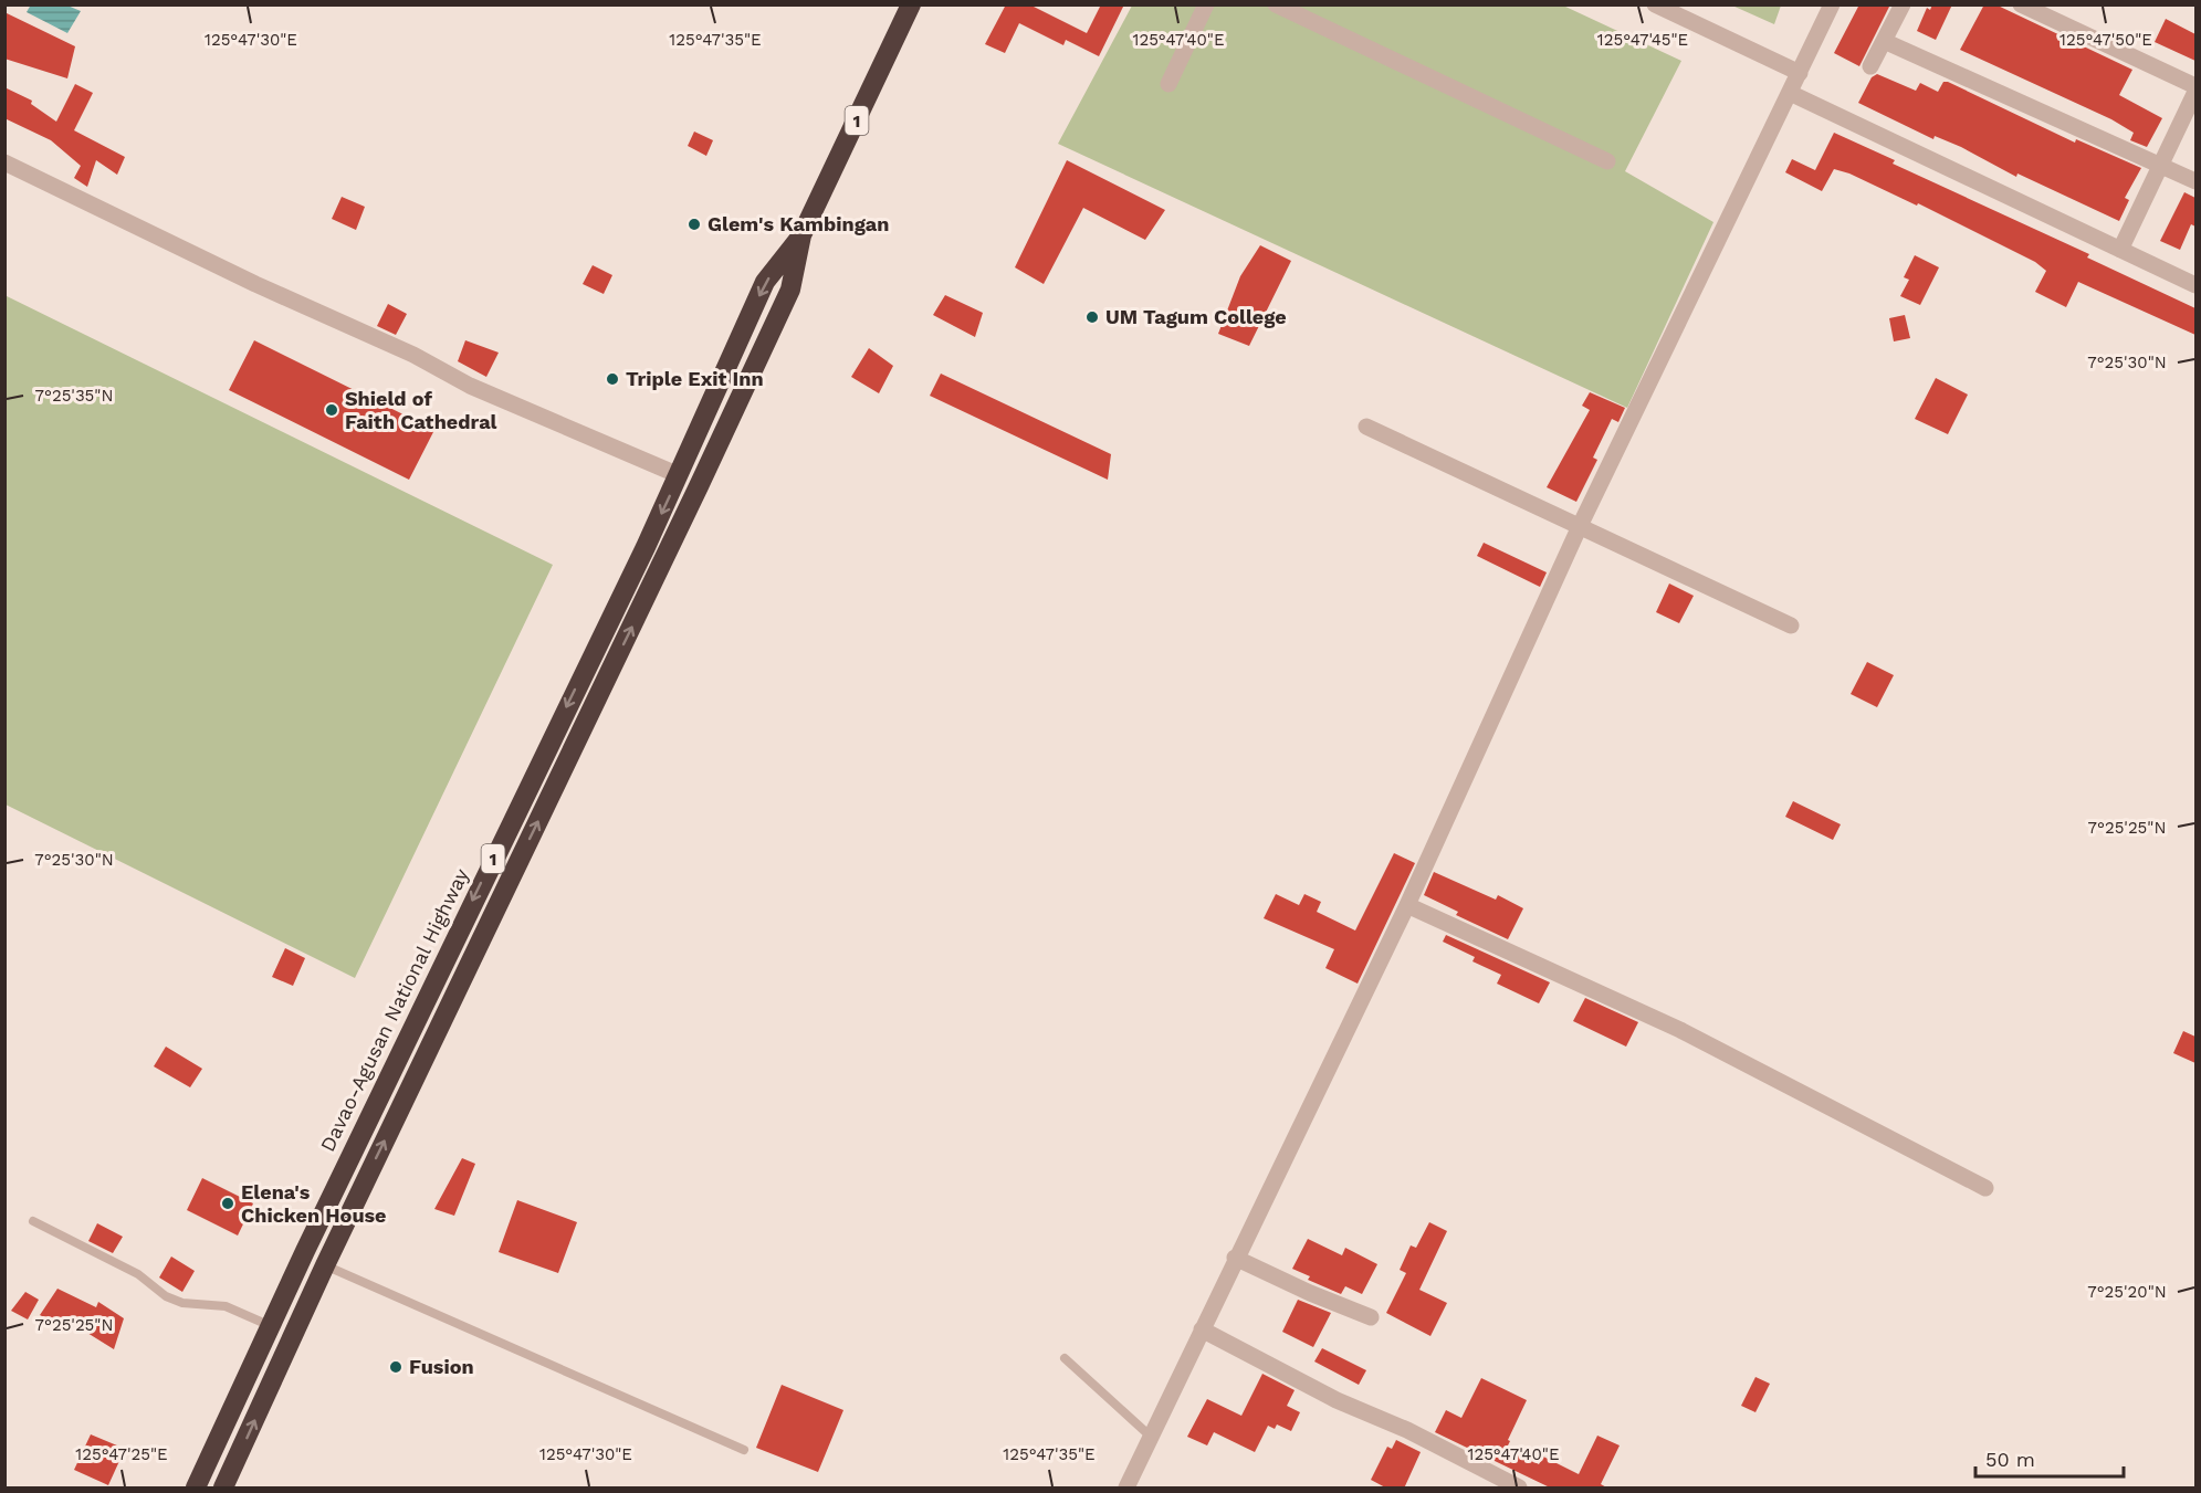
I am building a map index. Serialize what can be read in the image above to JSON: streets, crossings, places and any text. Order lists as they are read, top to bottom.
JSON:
{
  "streets": {
    "highway": ["1", "Davao-Agusan National Highway"]
  },
  "places": [
    "Glem's Kambingan",
    "UM Tagum College",
    "Triple Exit Inn",
    "Shield of Faith Cathedral",
    "Elena's Chicken House",
    "Fusion"
  ],
  "scale_bar": "50 m",
  "coordinates": [
    "125°47'30\"E",
    "125°47'35\"E",
    "125°47'40\"E",
    "125°47'45\"E",
    "125°47'50\"E",
    "7°25'30\"N",
    "7°25'35\"N",
    "7°25'25\"N",
    "7°25'20\"N",
    "125°47'25\"E"
  ]
}
